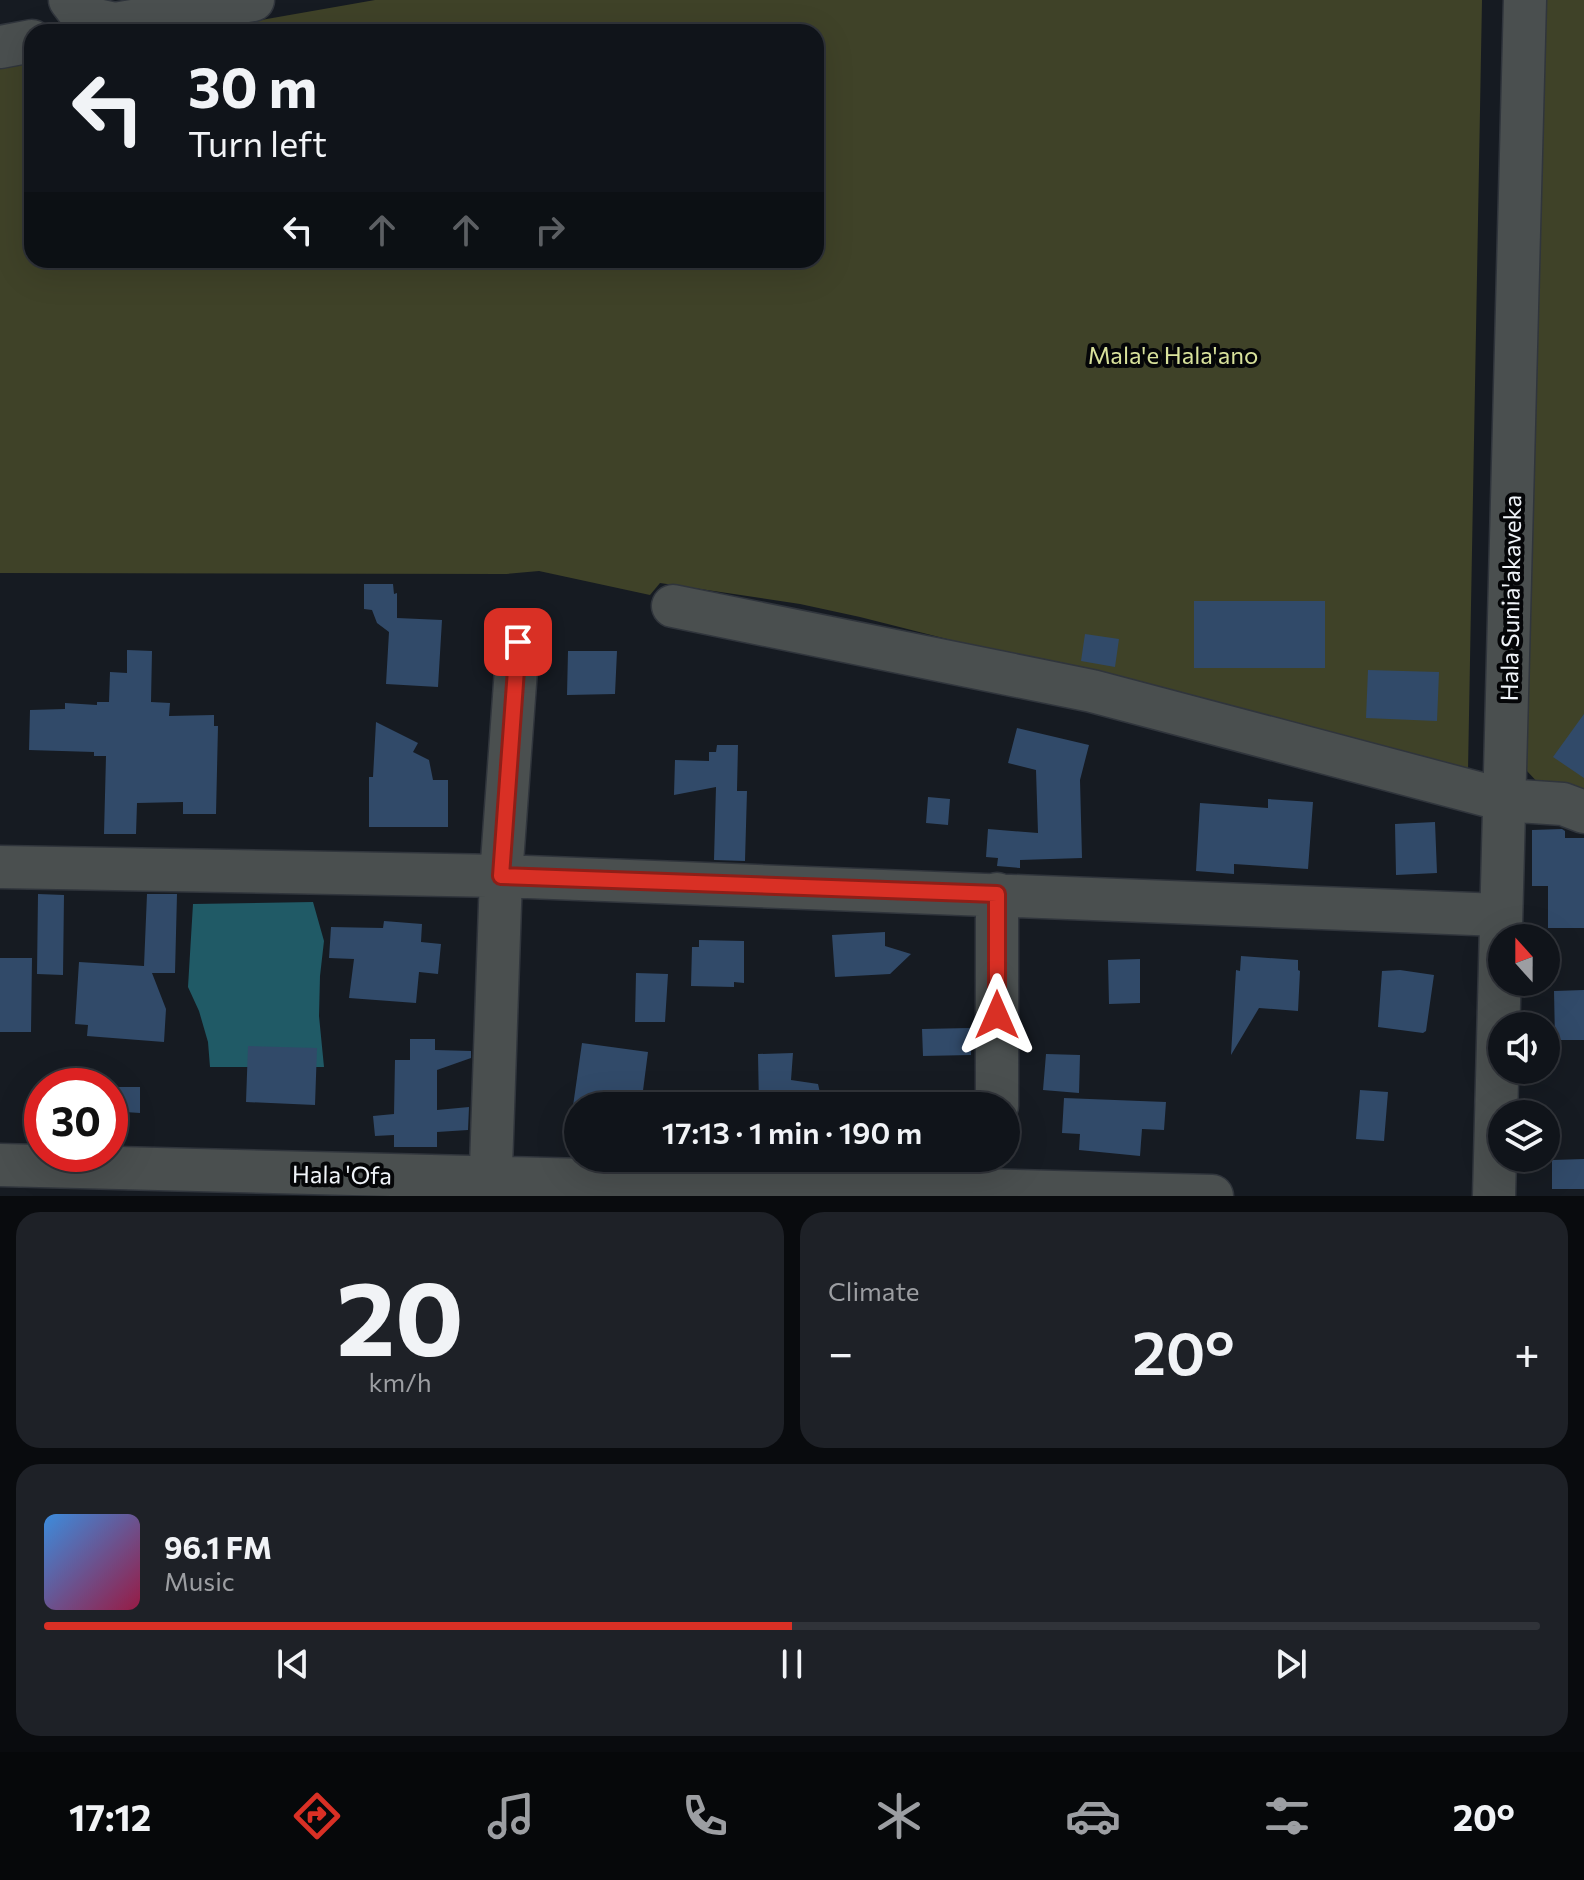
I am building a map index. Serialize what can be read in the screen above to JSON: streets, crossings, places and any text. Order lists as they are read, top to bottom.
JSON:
{
  "streets": {
    "street": ["Hala Sunia'akaveka", "Hala 'Ofa"]
  },
  "parks": ["Mala'e Hala'ano"],
  "north": "top",
  "page": {
    "turn": ["30 m", "Turn left"],
    "limit": "30",
    "trip": "17:13 · 1 min · 190 m",
    "tile": [
      ["20", "km/h"],
      "Climate"
    ],
    "heat": ["−", "20°", "+"],
    "song": ["96.1 FM", "Music"],
    "tabs": ["17:12", "20°"]
  }
}
